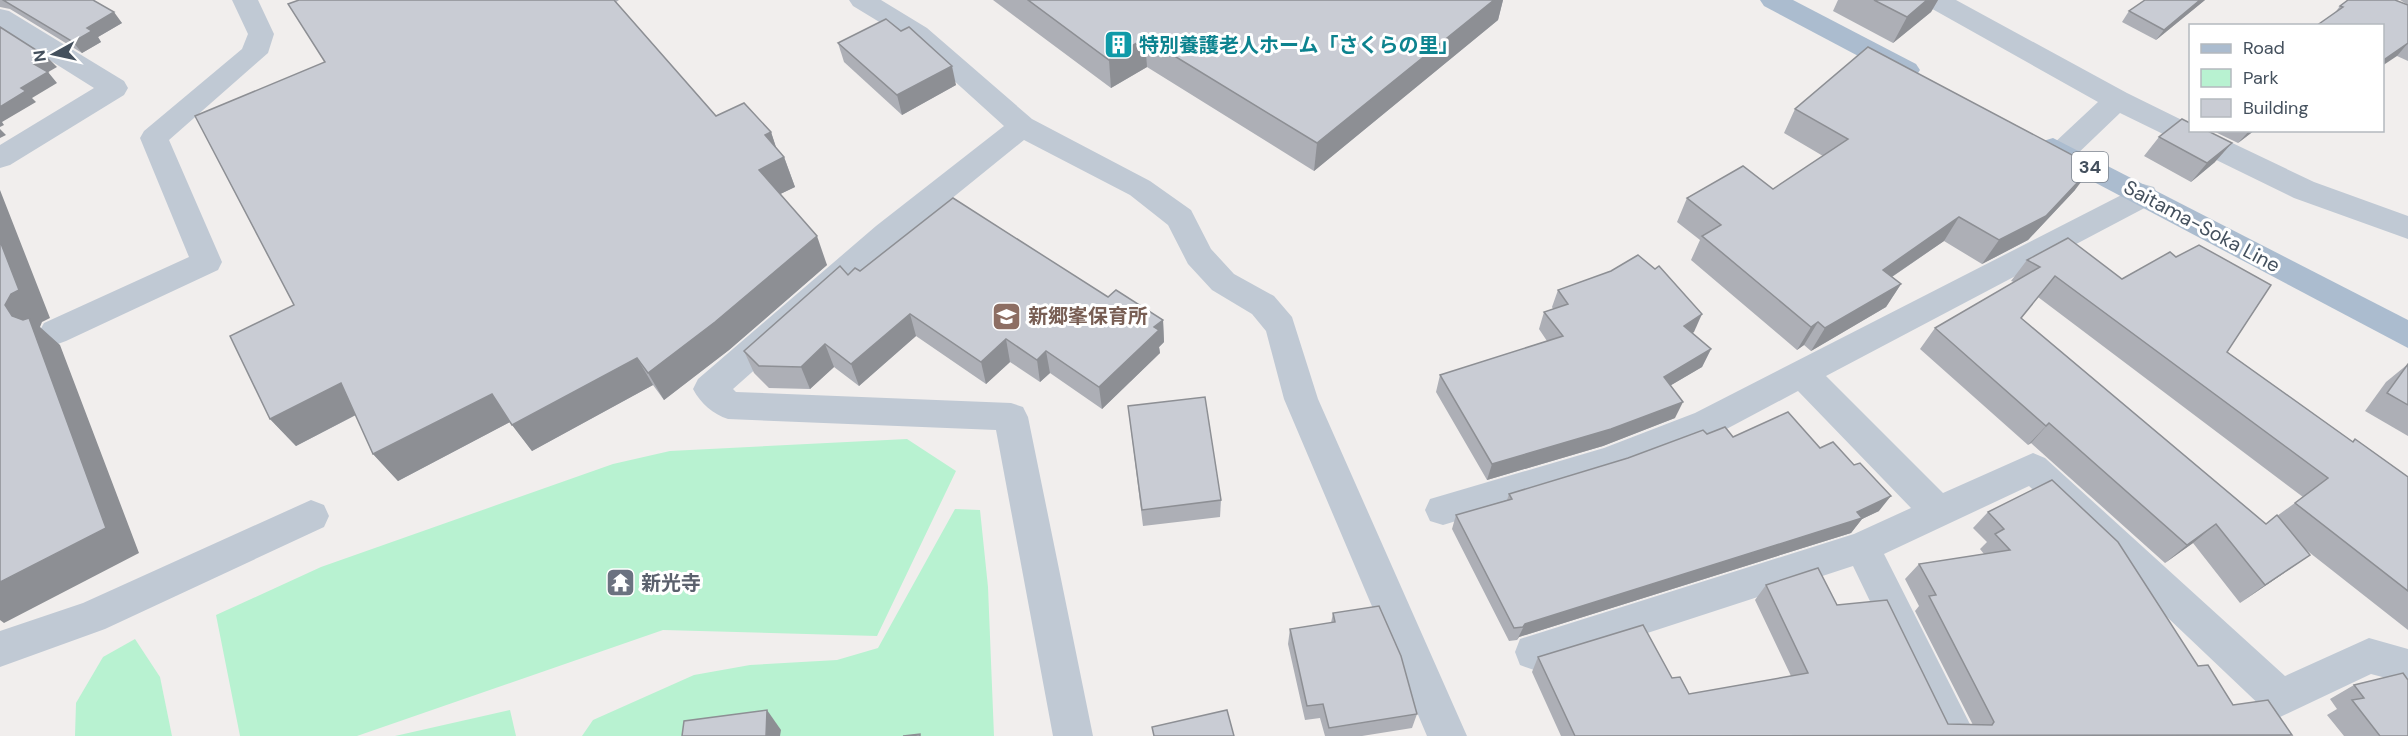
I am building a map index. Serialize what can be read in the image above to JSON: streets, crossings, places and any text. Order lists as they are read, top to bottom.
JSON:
{
  "streets": {
    "main road": ["34", "Saitama-Soka Line"]
  },
  "places": {
    "building": ["特別養護老人ホーム「さくらの里」"],
    "school or university": ["新郷峯保育所"],
    "temple": ["新光寺"]
  },
  "legend": ["Road", "Park", "Building"],
  "north": "left"
}
